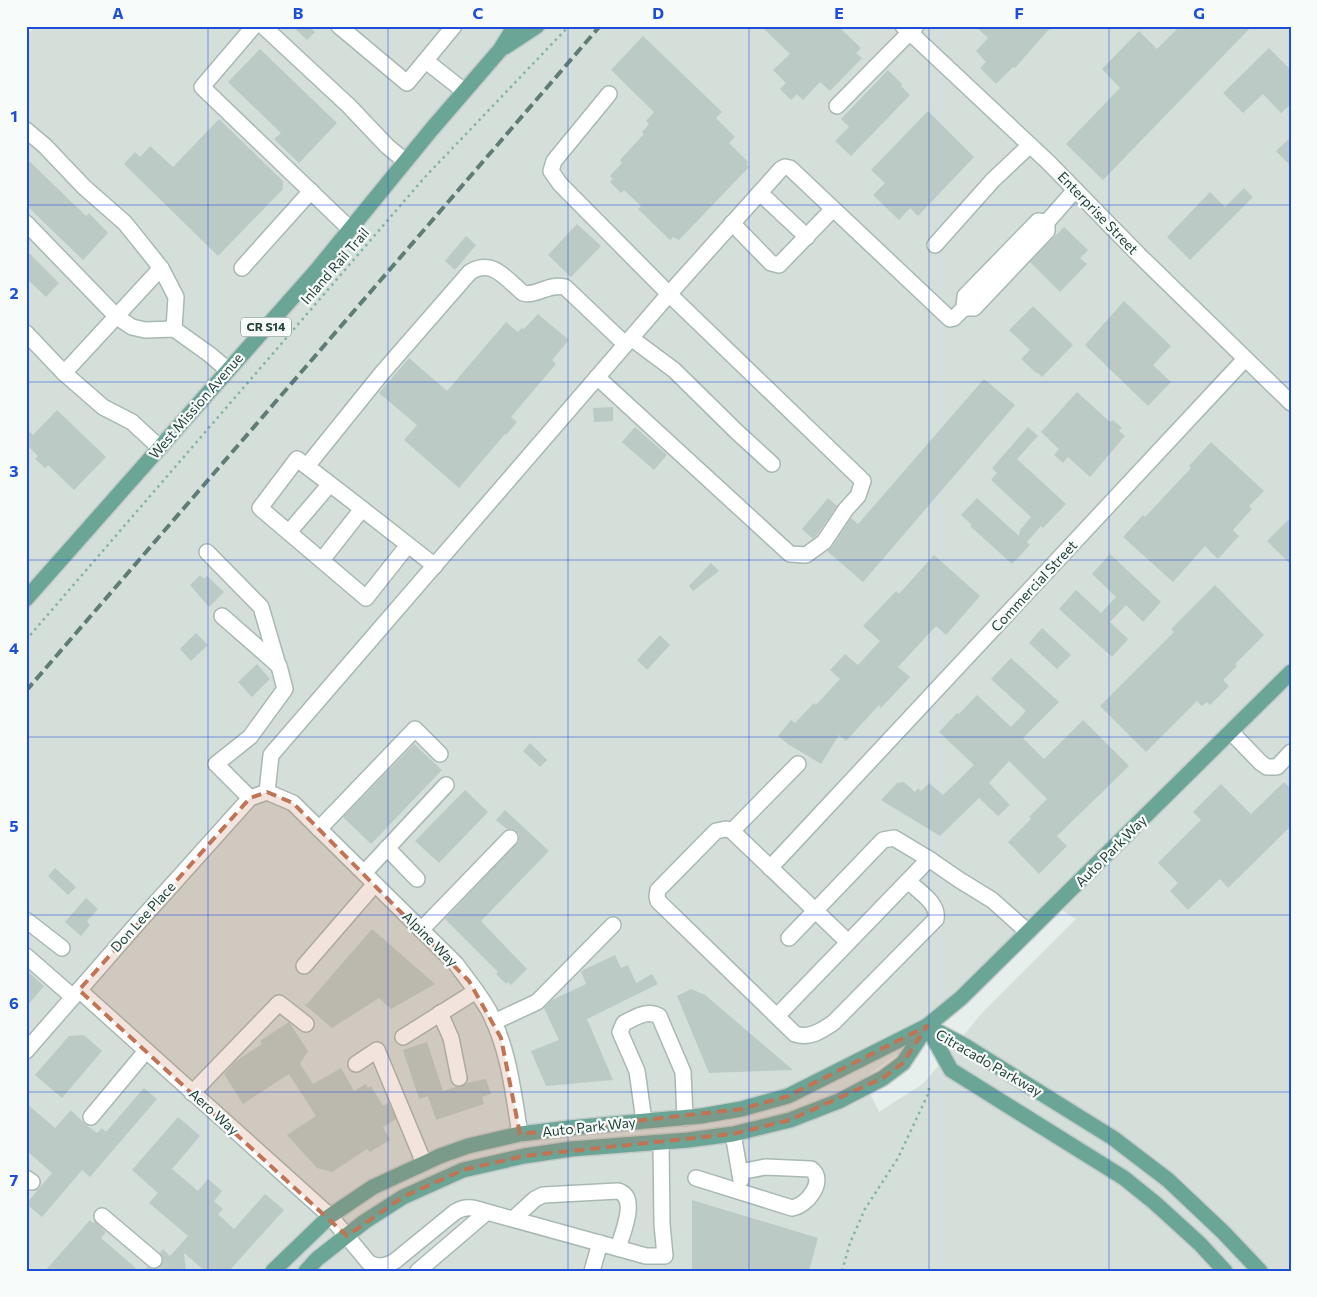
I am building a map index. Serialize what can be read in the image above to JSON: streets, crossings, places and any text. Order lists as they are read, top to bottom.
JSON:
{
  "streets": {
    "main road": [
      "CR S14",
      "West Mission Avenue",
      "Auto Park Way",
      "Citracado Parkway"
    ],
    "street": [
      "Enterprise Street",
      "Commercial Street",
      "Don Lee Place",
      "Alpine Way",
      "Aero Way"
    ],
    "path": ["Inland Rail Trail"]
  },
  "crossings": [
    ["Enterprise Street", "Commercial Street"],
    ["Auto Park Way", "Alpine Way"],
    ["Auto Park Way", "Citracado Parkway"],
    ["Auto Park Way", "Aero Way"],
    ["Don Lee Place", "Alpine Way"],
    ["Don Lee Place", "Aero Way"]
  ],
  "grid": {
    "columns": [
      "A",
      "B",
      "C",
      "D",
      "E",
      "F",
      "G"
    ],
    "rows": [
      "1",
      "2",
      "3",
      "4",
      "5",
      "6",
      "7"
    ]
  }
}
